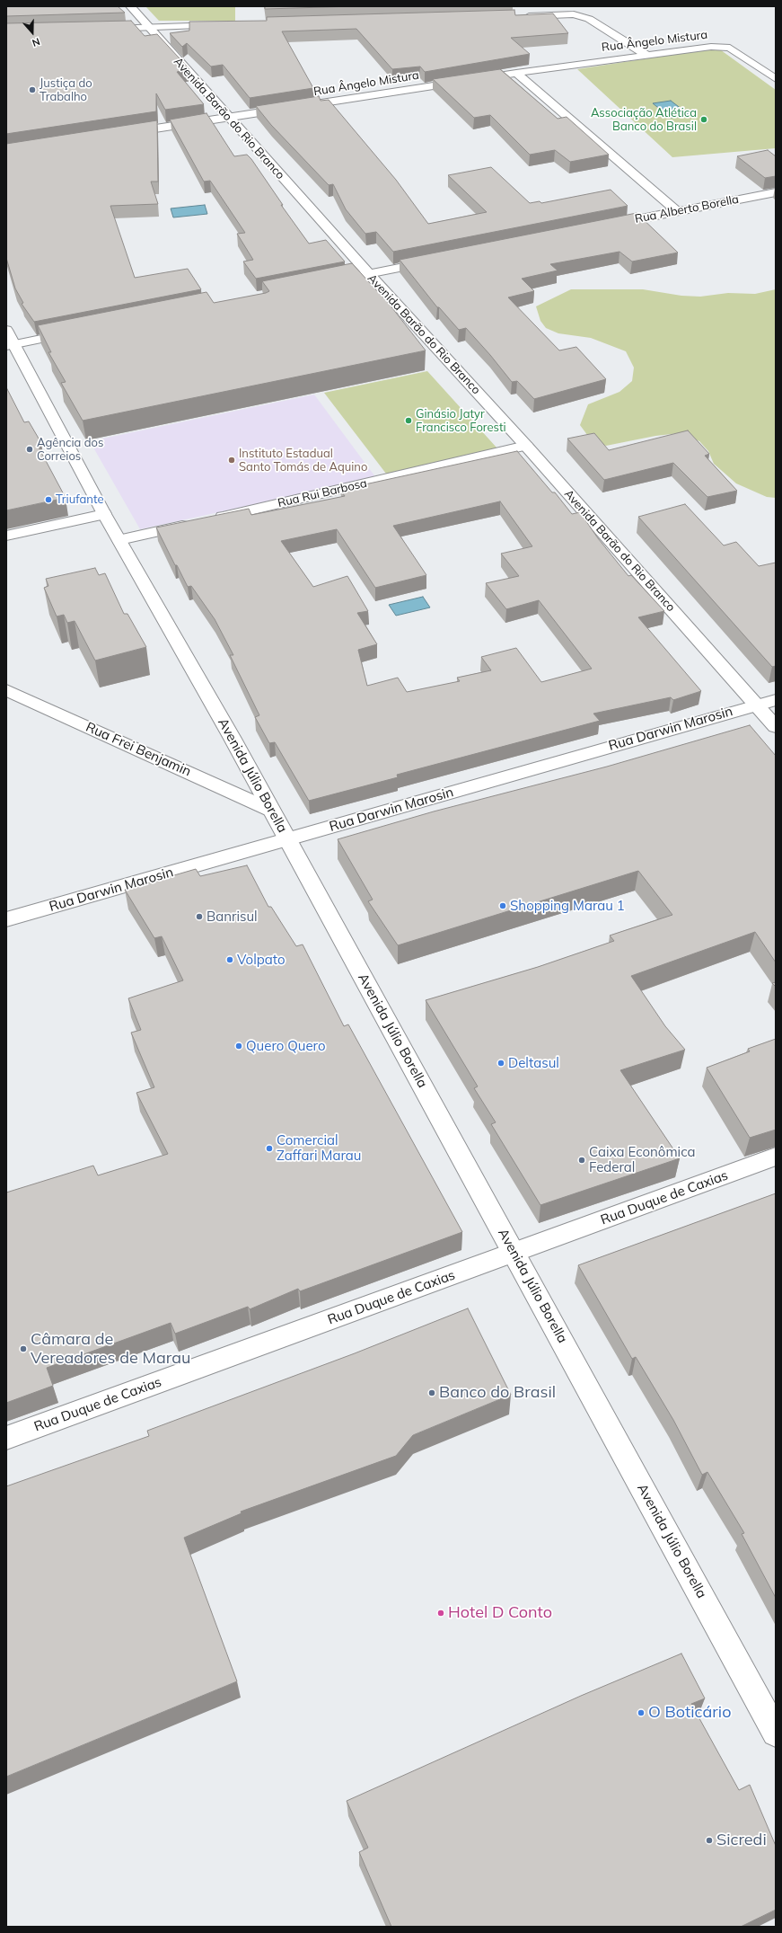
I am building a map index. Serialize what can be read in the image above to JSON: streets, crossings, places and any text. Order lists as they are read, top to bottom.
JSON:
{
  "streets": {
    "street": [
      "Rua Ângelo Mistura",
      "Avenida Barão do Rio Branco",
      "Rua Alberto Borella",
      "Rua Rui Barbosa",
      "Rua Darwin Marosin",
      "Rua Frei Benjamin",
      "Avenida Júlio Borella",
      "Rua Duque de Caxias"
    ]
  },
  "crossings": [
    ["Rua Ângelo Mistura", "Avenida Barão do Rio Branco"],
    ["Avenida Barão do Rio Branco", "Rua Rui Barbosa"],
    ["Avenida Barão do Rio Branco", "Rua Darwin Marosin"],
    ["Rua Rui Barbosa", "Avenida Júlio Borella"],
    ["Rua Darwin Marosin", "Avenida Júlio Borella"],
    ["Rua Frei Benjamin", "Avenida Júlio Borella"],
    ["Avenida Júlio Borella", "Rua Duque de Caxias"]
  ],
  "places": [
    "Justiça do Trabalho",
    "Associação Atlética Banco do Brasil",
    "Ginásio Jatyr Francisco Foresti",
    "Agência dos Correios",
    "Instituto Estadual Santo Tomás de Aquino",
    "Triufante",
    "Shopping Marau 1",
    "Banrisul",
    "Volpato",
    "Quero Quero",
    "Deltasul",
    "Comercial Zaffari Marau",
    "Caixa Econômica Federal",
    "Câmara de Vereadores de Marau",
    "Banco do Brasil",
    "Hotel D Conto",
    "O Boticário",
    "Sicredi"
  ],
  "north": "bottom"
}
